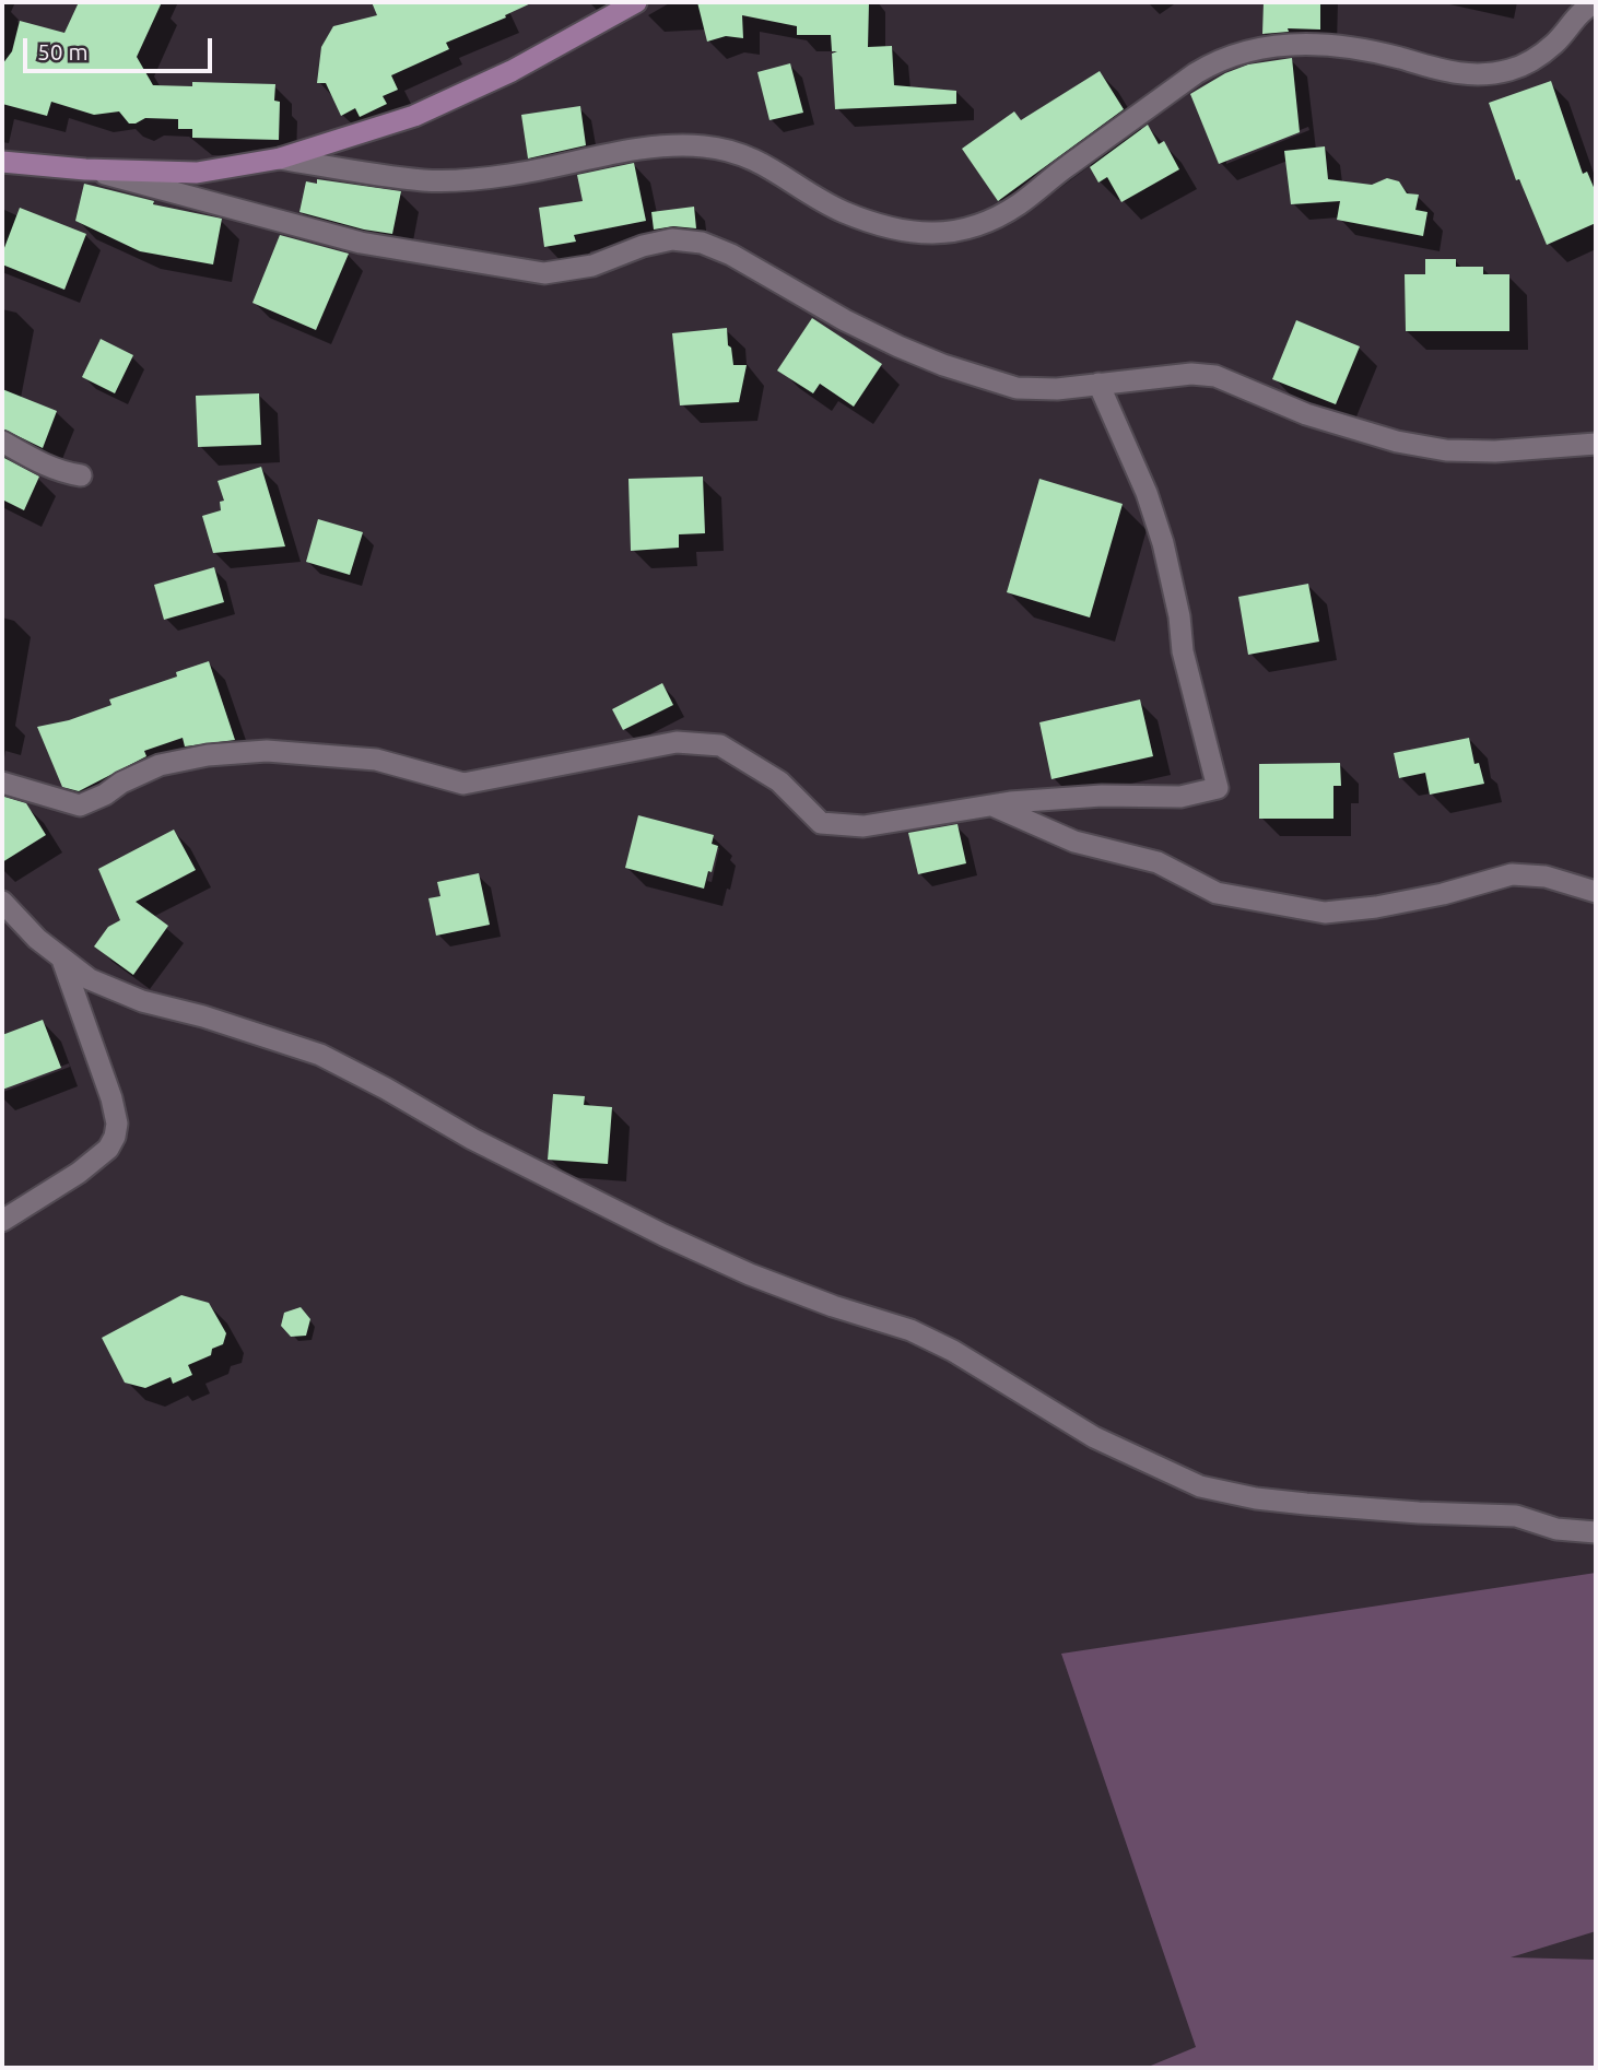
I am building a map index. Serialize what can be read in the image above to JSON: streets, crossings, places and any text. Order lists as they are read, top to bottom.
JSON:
{
  "scale_bar": "50 m"
}
